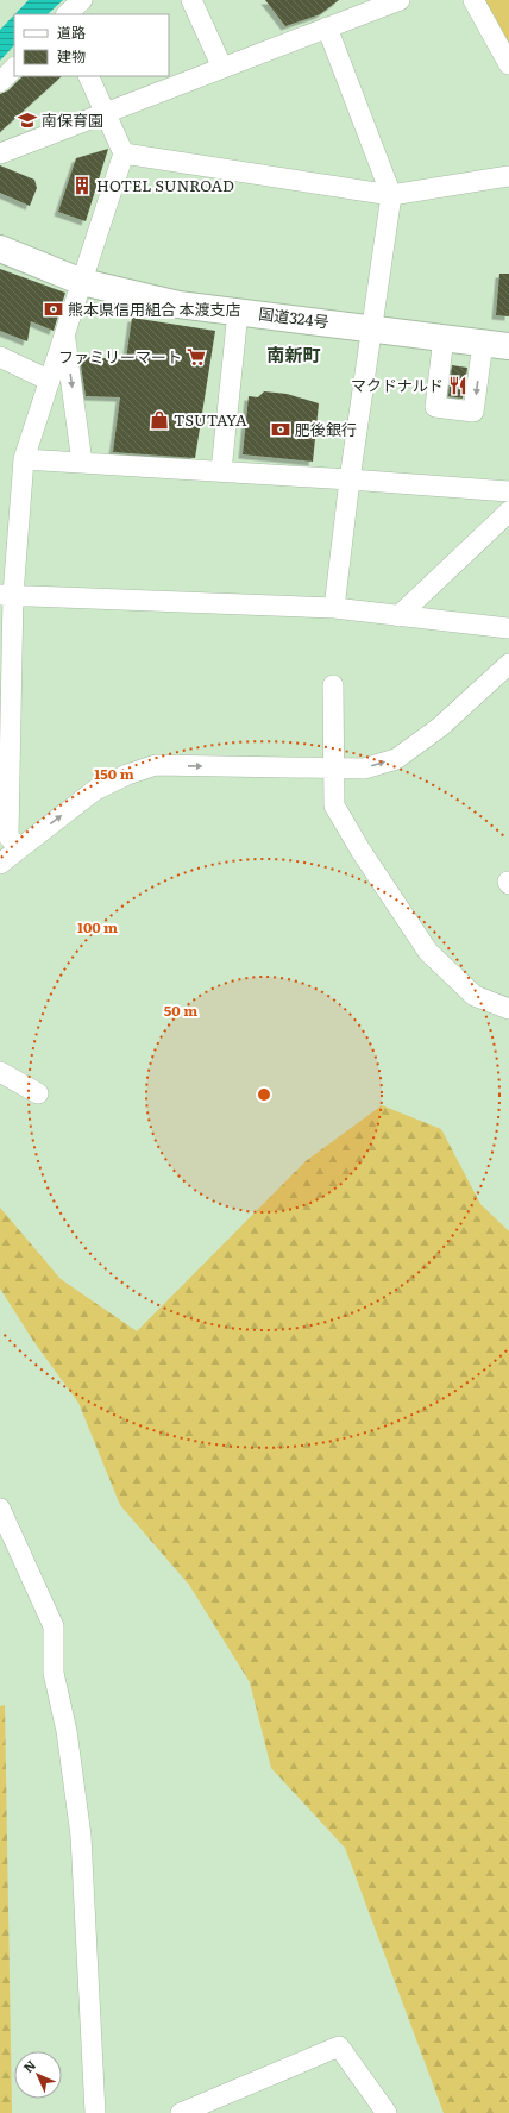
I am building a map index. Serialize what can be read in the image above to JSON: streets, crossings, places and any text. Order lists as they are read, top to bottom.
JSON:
{
  "streets": {
    "highway": ["国道324号"]
  },
  "districts": ["南新町"],
  "places": {
    "school or university": ["南保育園"],
    "building": ["HOTEL SUNROAD"],
    "bank": ["熊本県信用組合 本渡支店", "肥後銀行"],
    "supermarket": ["ファミリーマート"],
    "restaurant": ["マクドナルド"],
    "shop": ["TSUTAYA"]
  },
  "legend": ["道路", "建物"],
  "north": "top left",
  "rings": ["150 m", "100 m", "50 m"]
}
